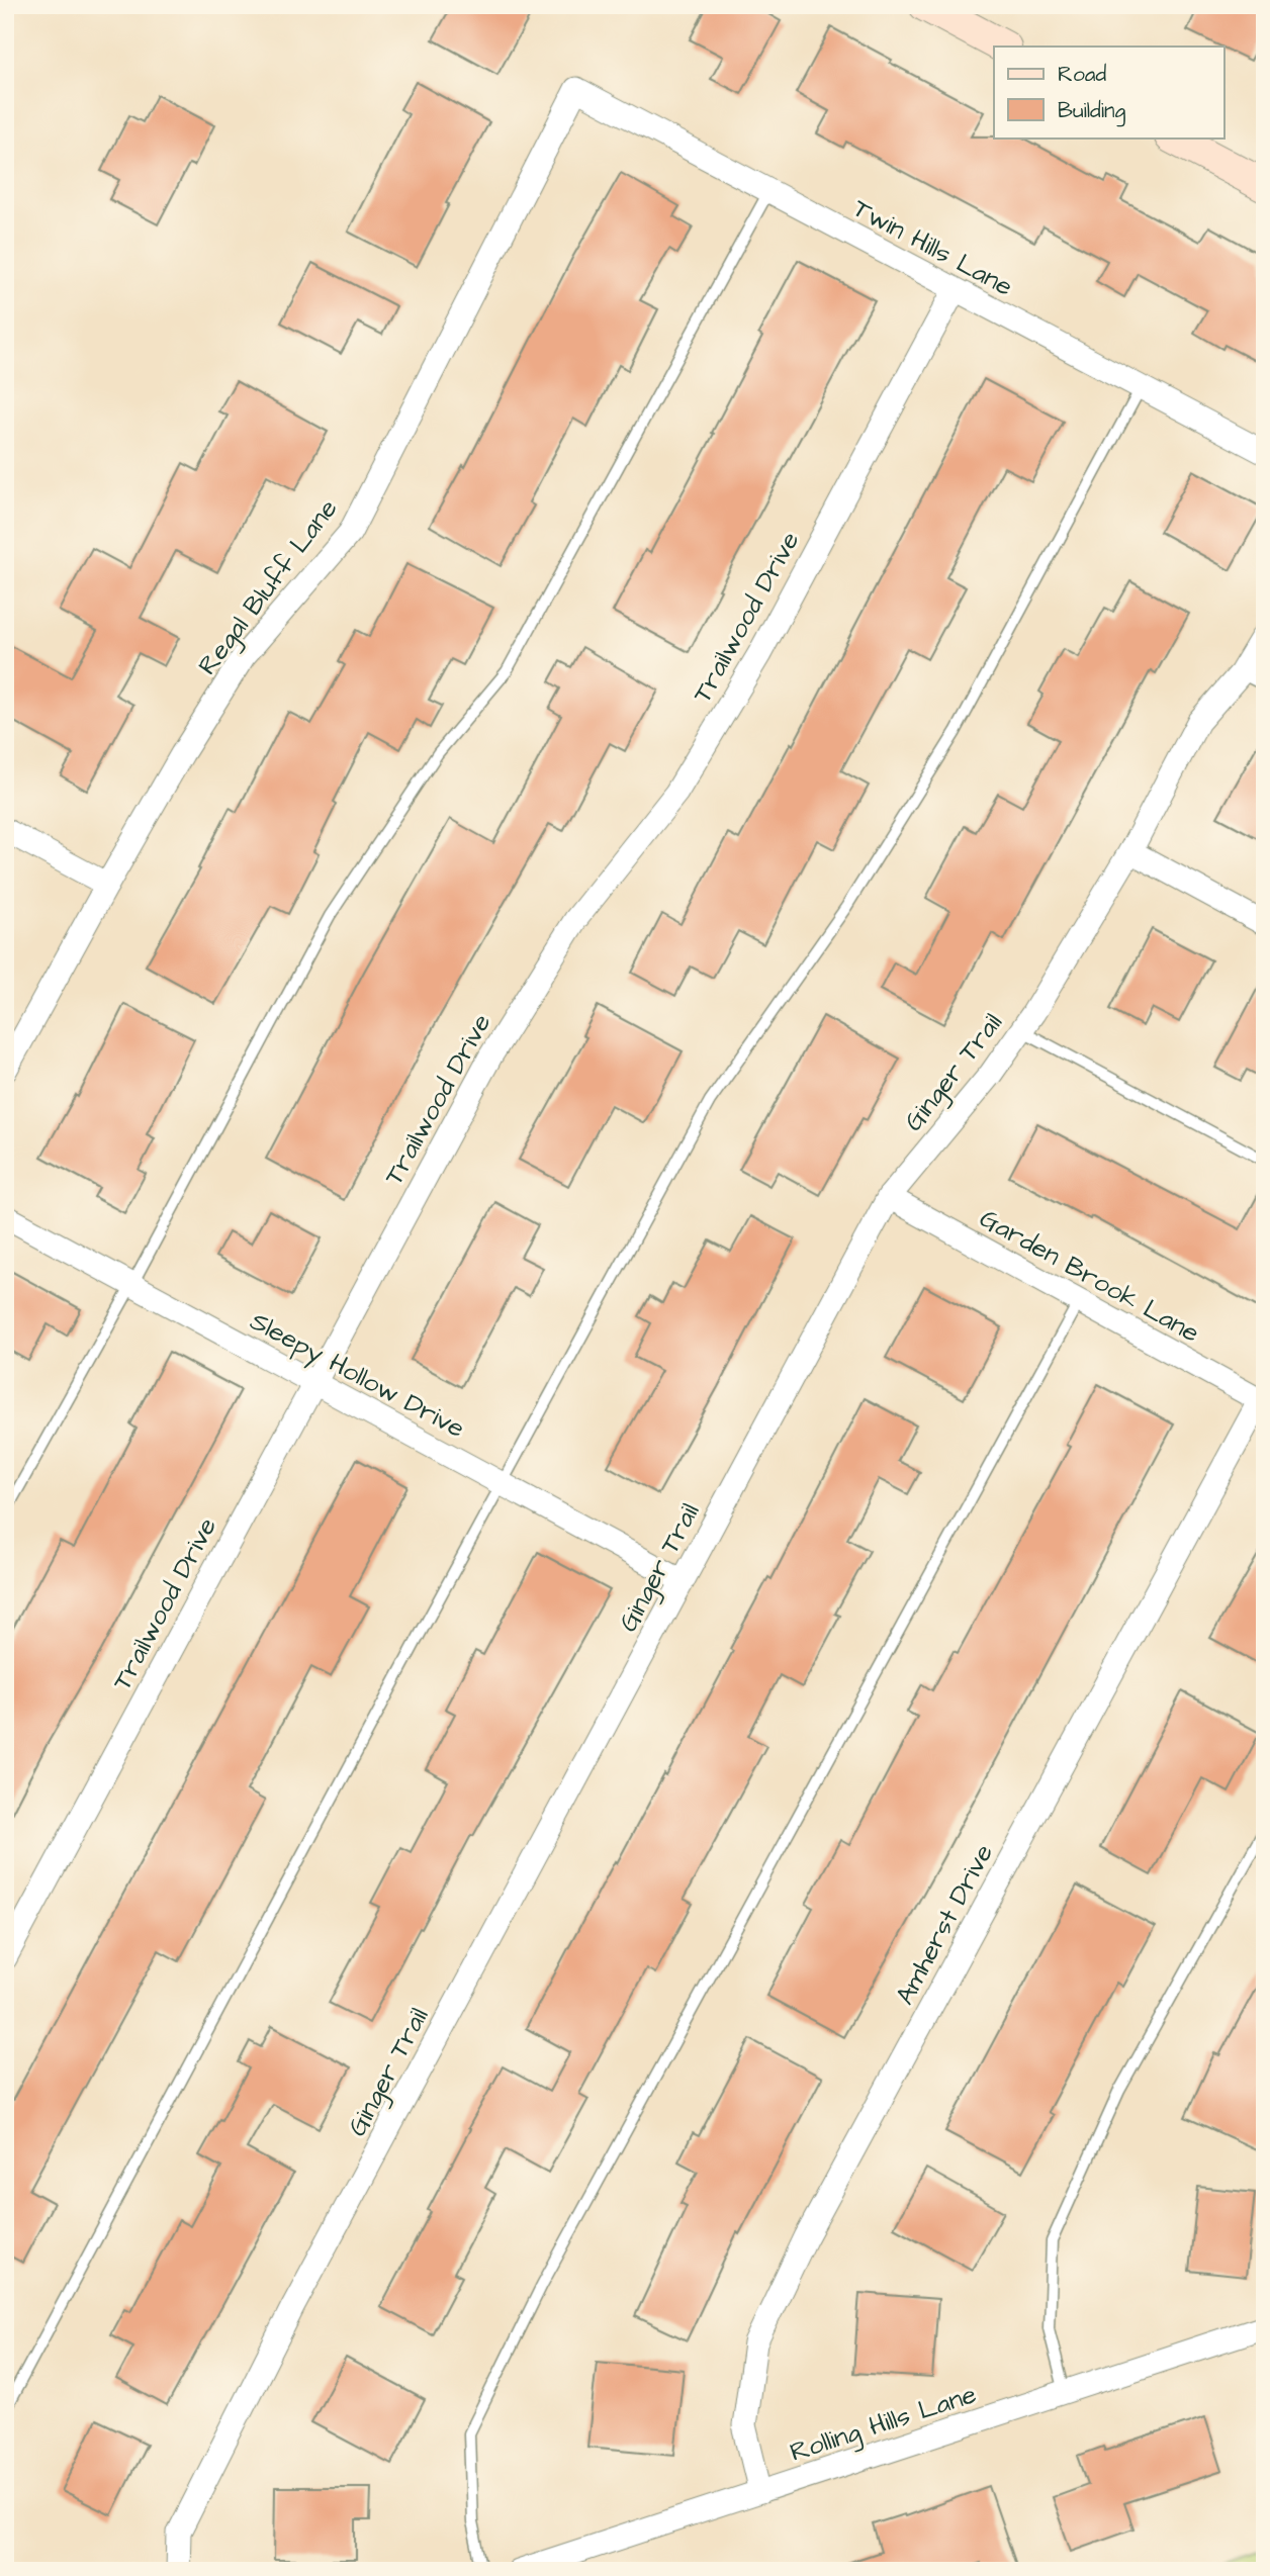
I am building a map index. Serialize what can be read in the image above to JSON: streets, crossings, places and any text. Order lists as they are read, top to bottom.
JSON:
{
  "streets": {
    "street": [
      "Twin Hills Lane",
      "Regal Bluff Lane",
      "Trailwood Drive",
      "Ginger Trail",
      "Garden Brook Lane",
      "Sleepy Hollow Drive",
      "Amherst Drive",
      "Rolling Hills Lane"
    ]
  },
  "crossings": [
    ["Twin Hills Lane", "Regal Bluff Lane"],
    ["Twin Hills Lane", "Trailwood Drive"],
    ["Trailwood Drive", "Sleepy Hollow Drive"],
    ["Ginger Trail", "Garden Brook Lane"],
    ["Ginger Trail", "Sleepy Hollow Drive"],
    ["Garden Brook Lane", "Amherst Drive"],
    ["Amherst Drive", "Rolling Hills Lane"]
  ],
  "legend": ["Road", "Building"]
}
